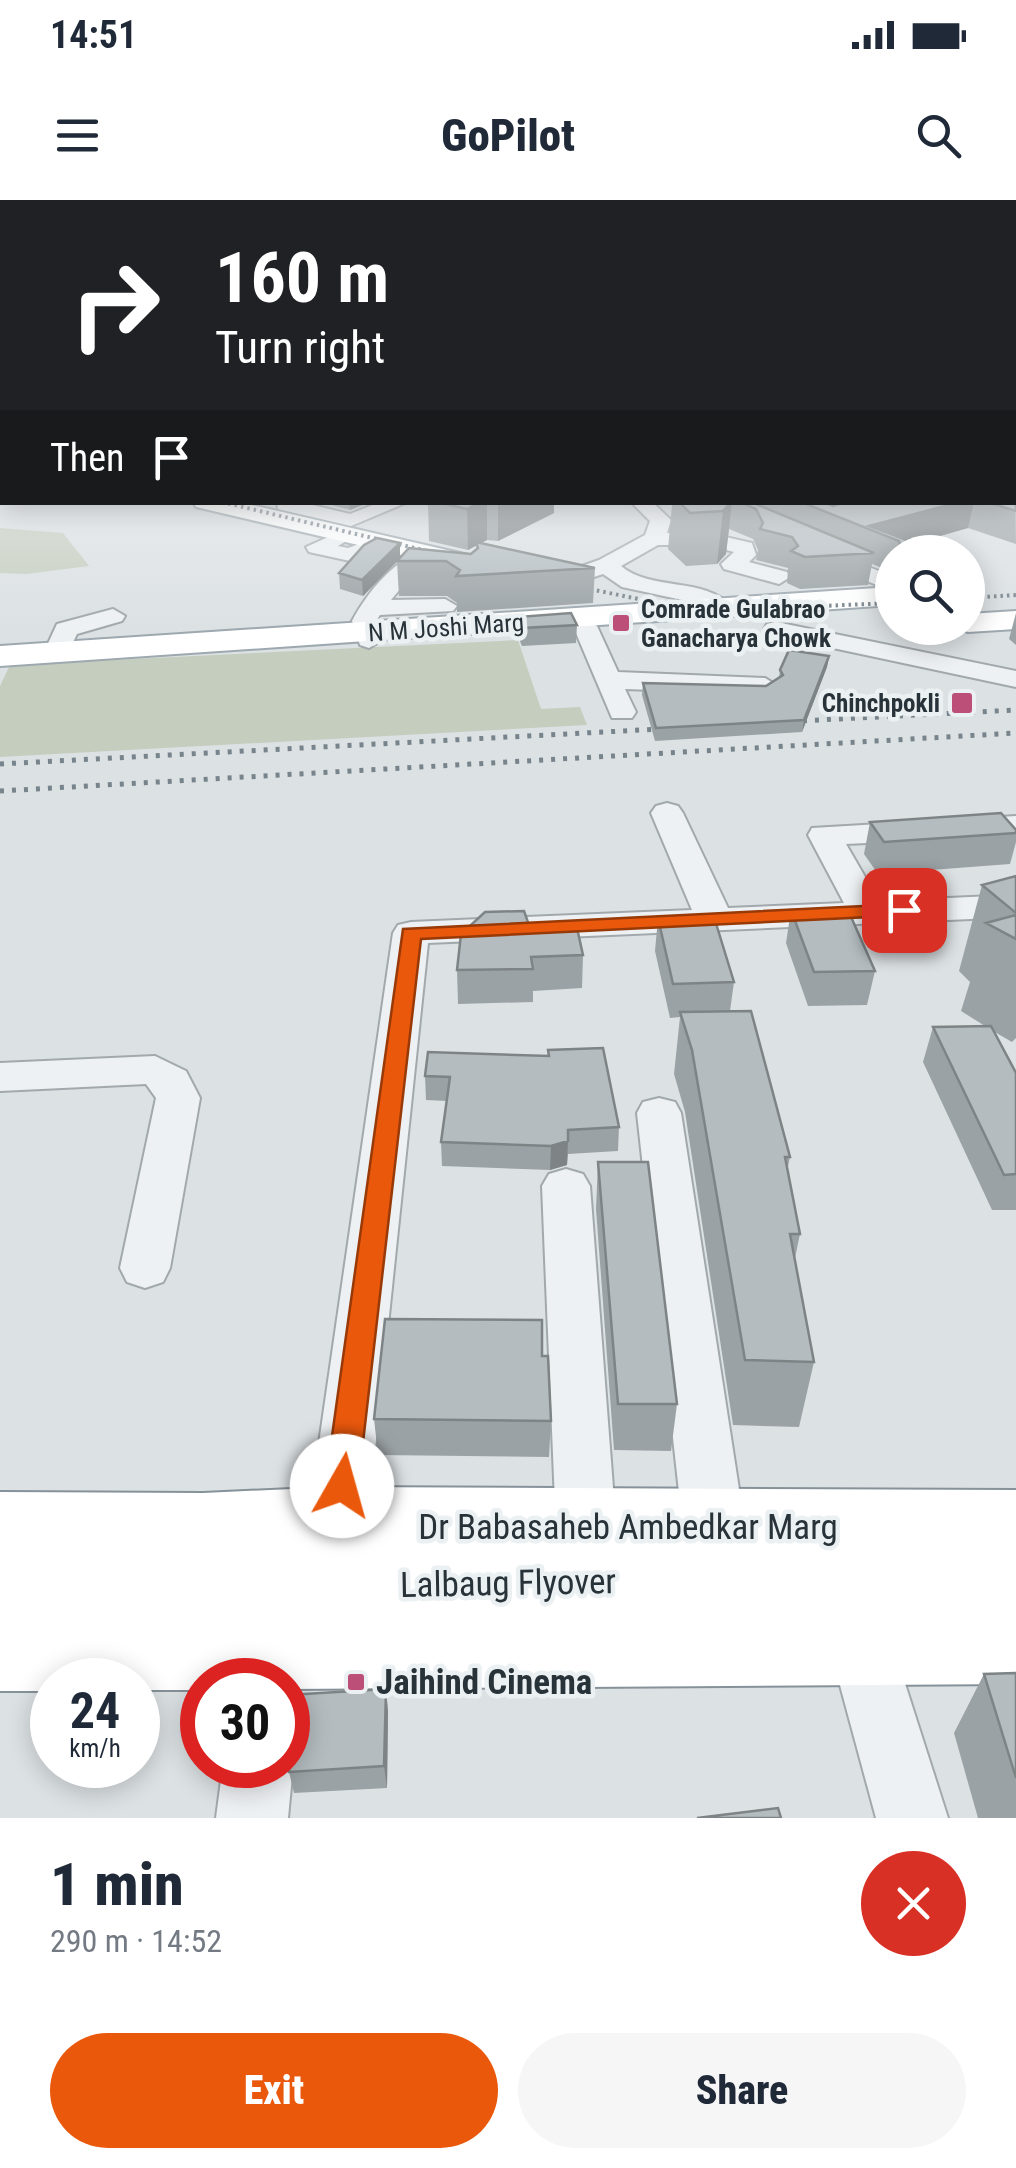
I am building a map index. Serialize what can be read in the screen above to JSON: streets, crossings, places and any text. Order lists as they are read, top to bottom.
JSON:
{
  "streets": {
    "highway": ["Dr Babasaheb Ambedkar Marg", "Lalbaug Flyover"],
    "main road": ["N M Joshi Marg"]
  },
  "places": {
    "transit": ["Comrade Gulabrao Ganacharya Chowk", "Chinchpokli", "Jaihind Cinema"]
  },
  "page": {
    "status": "14:51",
    "header": "GoPilot",
    "turn": ["160 m", "Turn right"],
    "then": "Then",
    "speed": "24 km/h",
    "limit": "30",
    "heading": ["1 min", "290 m · 14:52"],
    "buttons": ["Exit", "Share"]
  }
}
